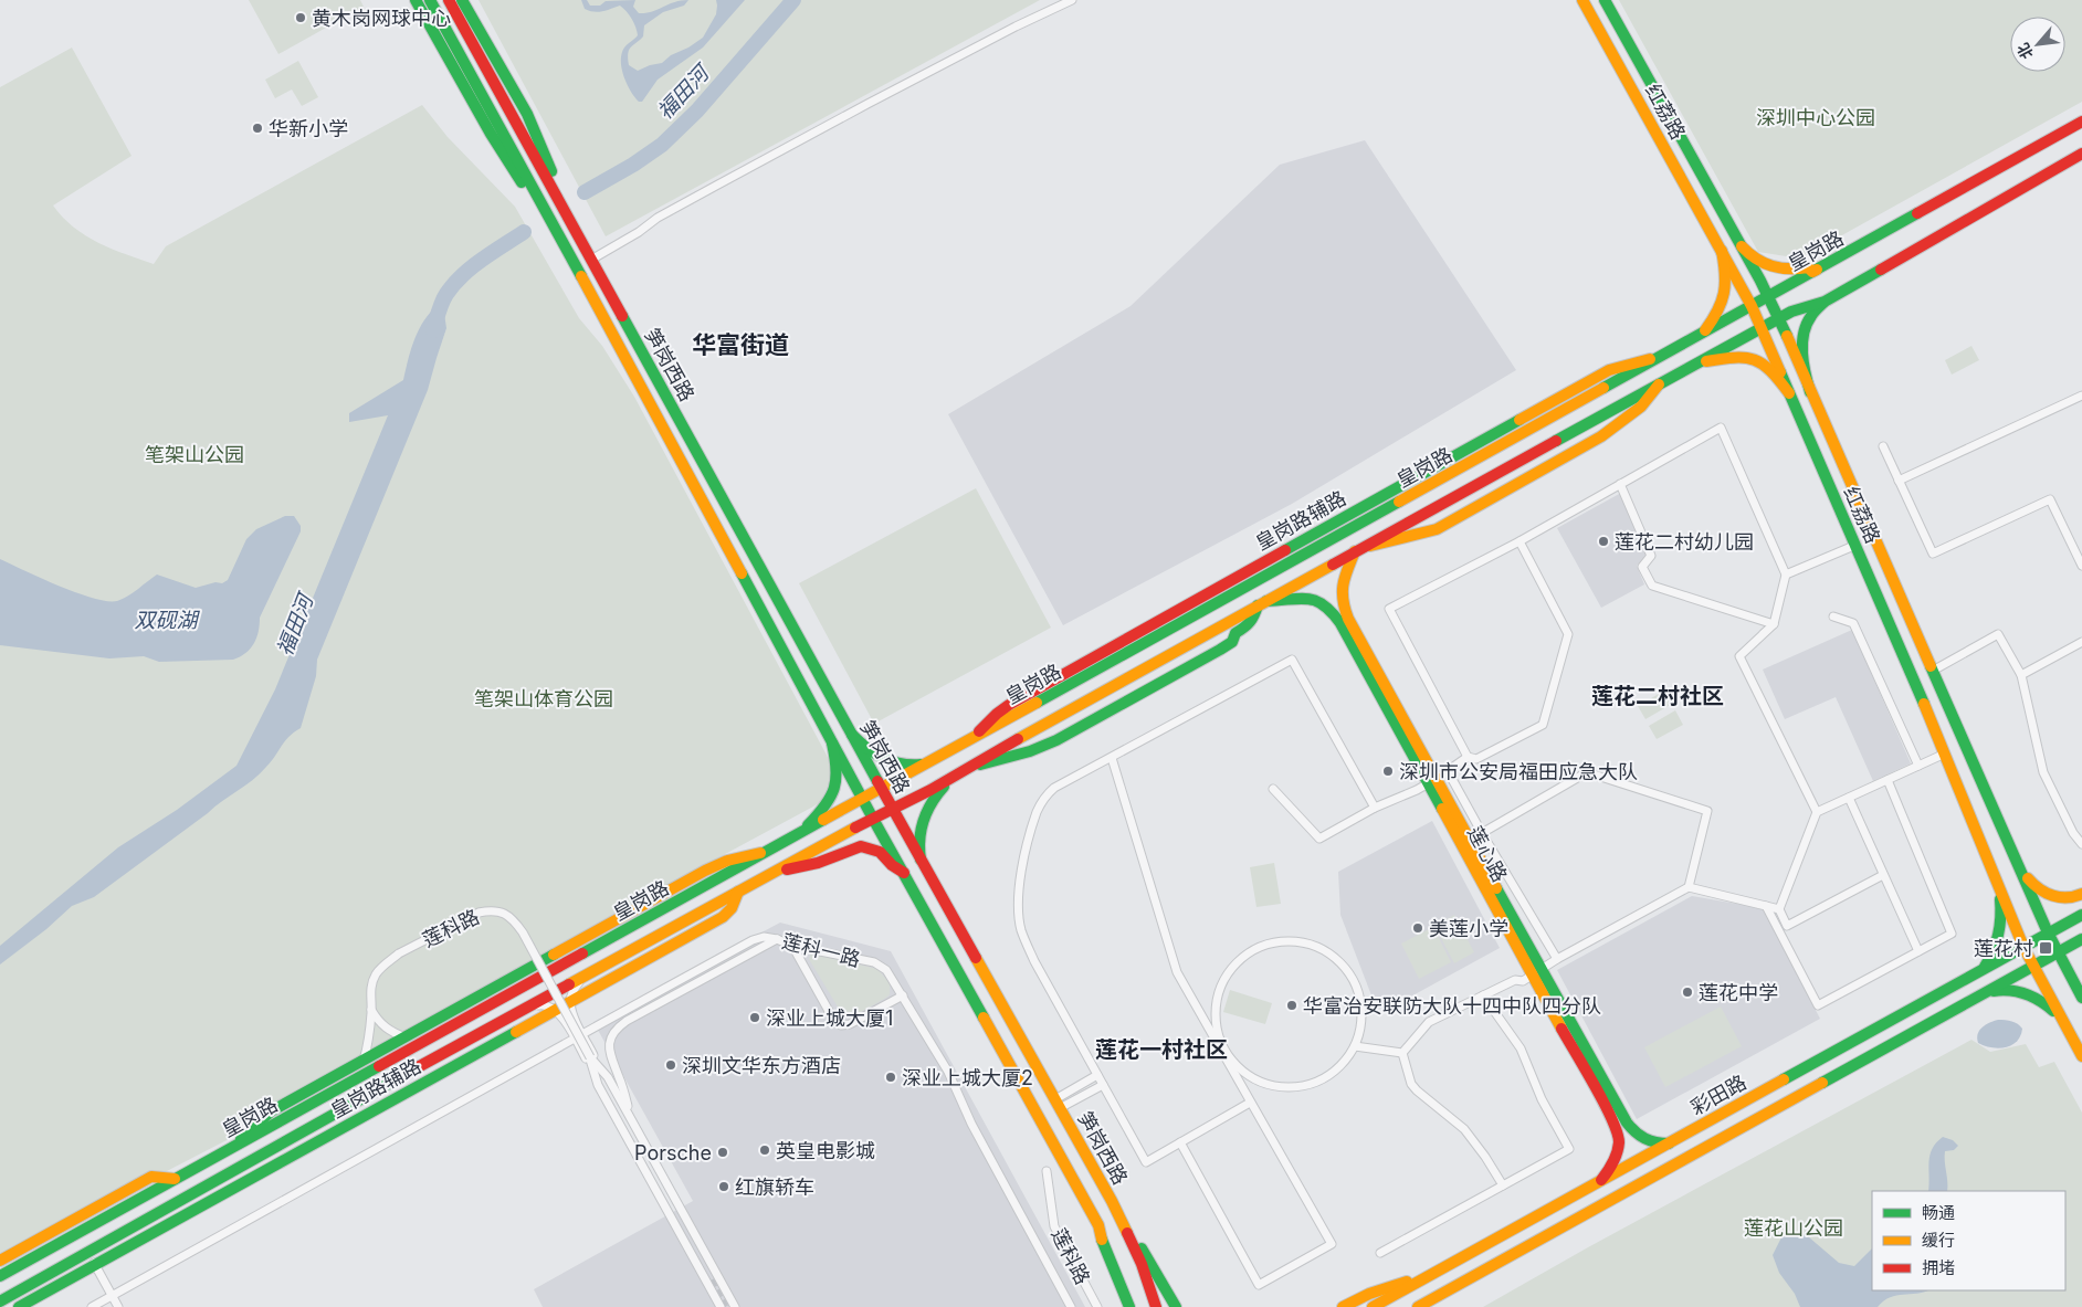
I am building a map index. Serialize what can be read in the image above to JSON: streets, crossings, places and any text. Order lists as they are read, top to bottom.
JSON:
{
  "streets": {
    "main road": [
      "红荔路",
      "皇岗路",
      "笋岗西路",
      "皇岗路辅路",
      "莲心路",
      "彩田路"
    ],
    "street": ["莲科路", "莲科一路"]
  },
  "crossings": [
    ["红荔路", "皇岗路"],
    ["红荔路", "彩田路"],
    ["皇岗路", "笋岗西路"],
    ["皇岗路", "皇岗路辅路"],
    ["皇岗路", "莲心路"],
    ["皇岗路辅路", "莲科路"],
    ["莲心路", "彩田路"],
    ["莲科路", "莲科一路"]
  ],
  "districts": ["华富街道", "莲花二村社区", "莲花一村社区"],
  "water": ["福田河", "双砚湖"],
  "parks": [
    "深圳中心公园",
    "笔架山公园",
    "笔架山体育公园",
    "莲花山公园"
  ],
  "places": {
    "other": [
      "黄木岗网球中心",
      "华新小学",
      "莲花二村幼儿园",
      "深圳市公安局福田应急大队",
      "美莲小学",
      "莲花中学",
      "华富治安联防大队十四中队四分队",
      "深业上城大厦1",
      "深圳文华东方酒店",
      "深业上城大厦2",
      "英皇电影城",
      "Porsche",
      "红旗轿车"
    ],
    "transit": ["莲花村"]
  },
  "legend": ["畅通", "缓行", "拥堵"],
  "north": "bottom left"
}
